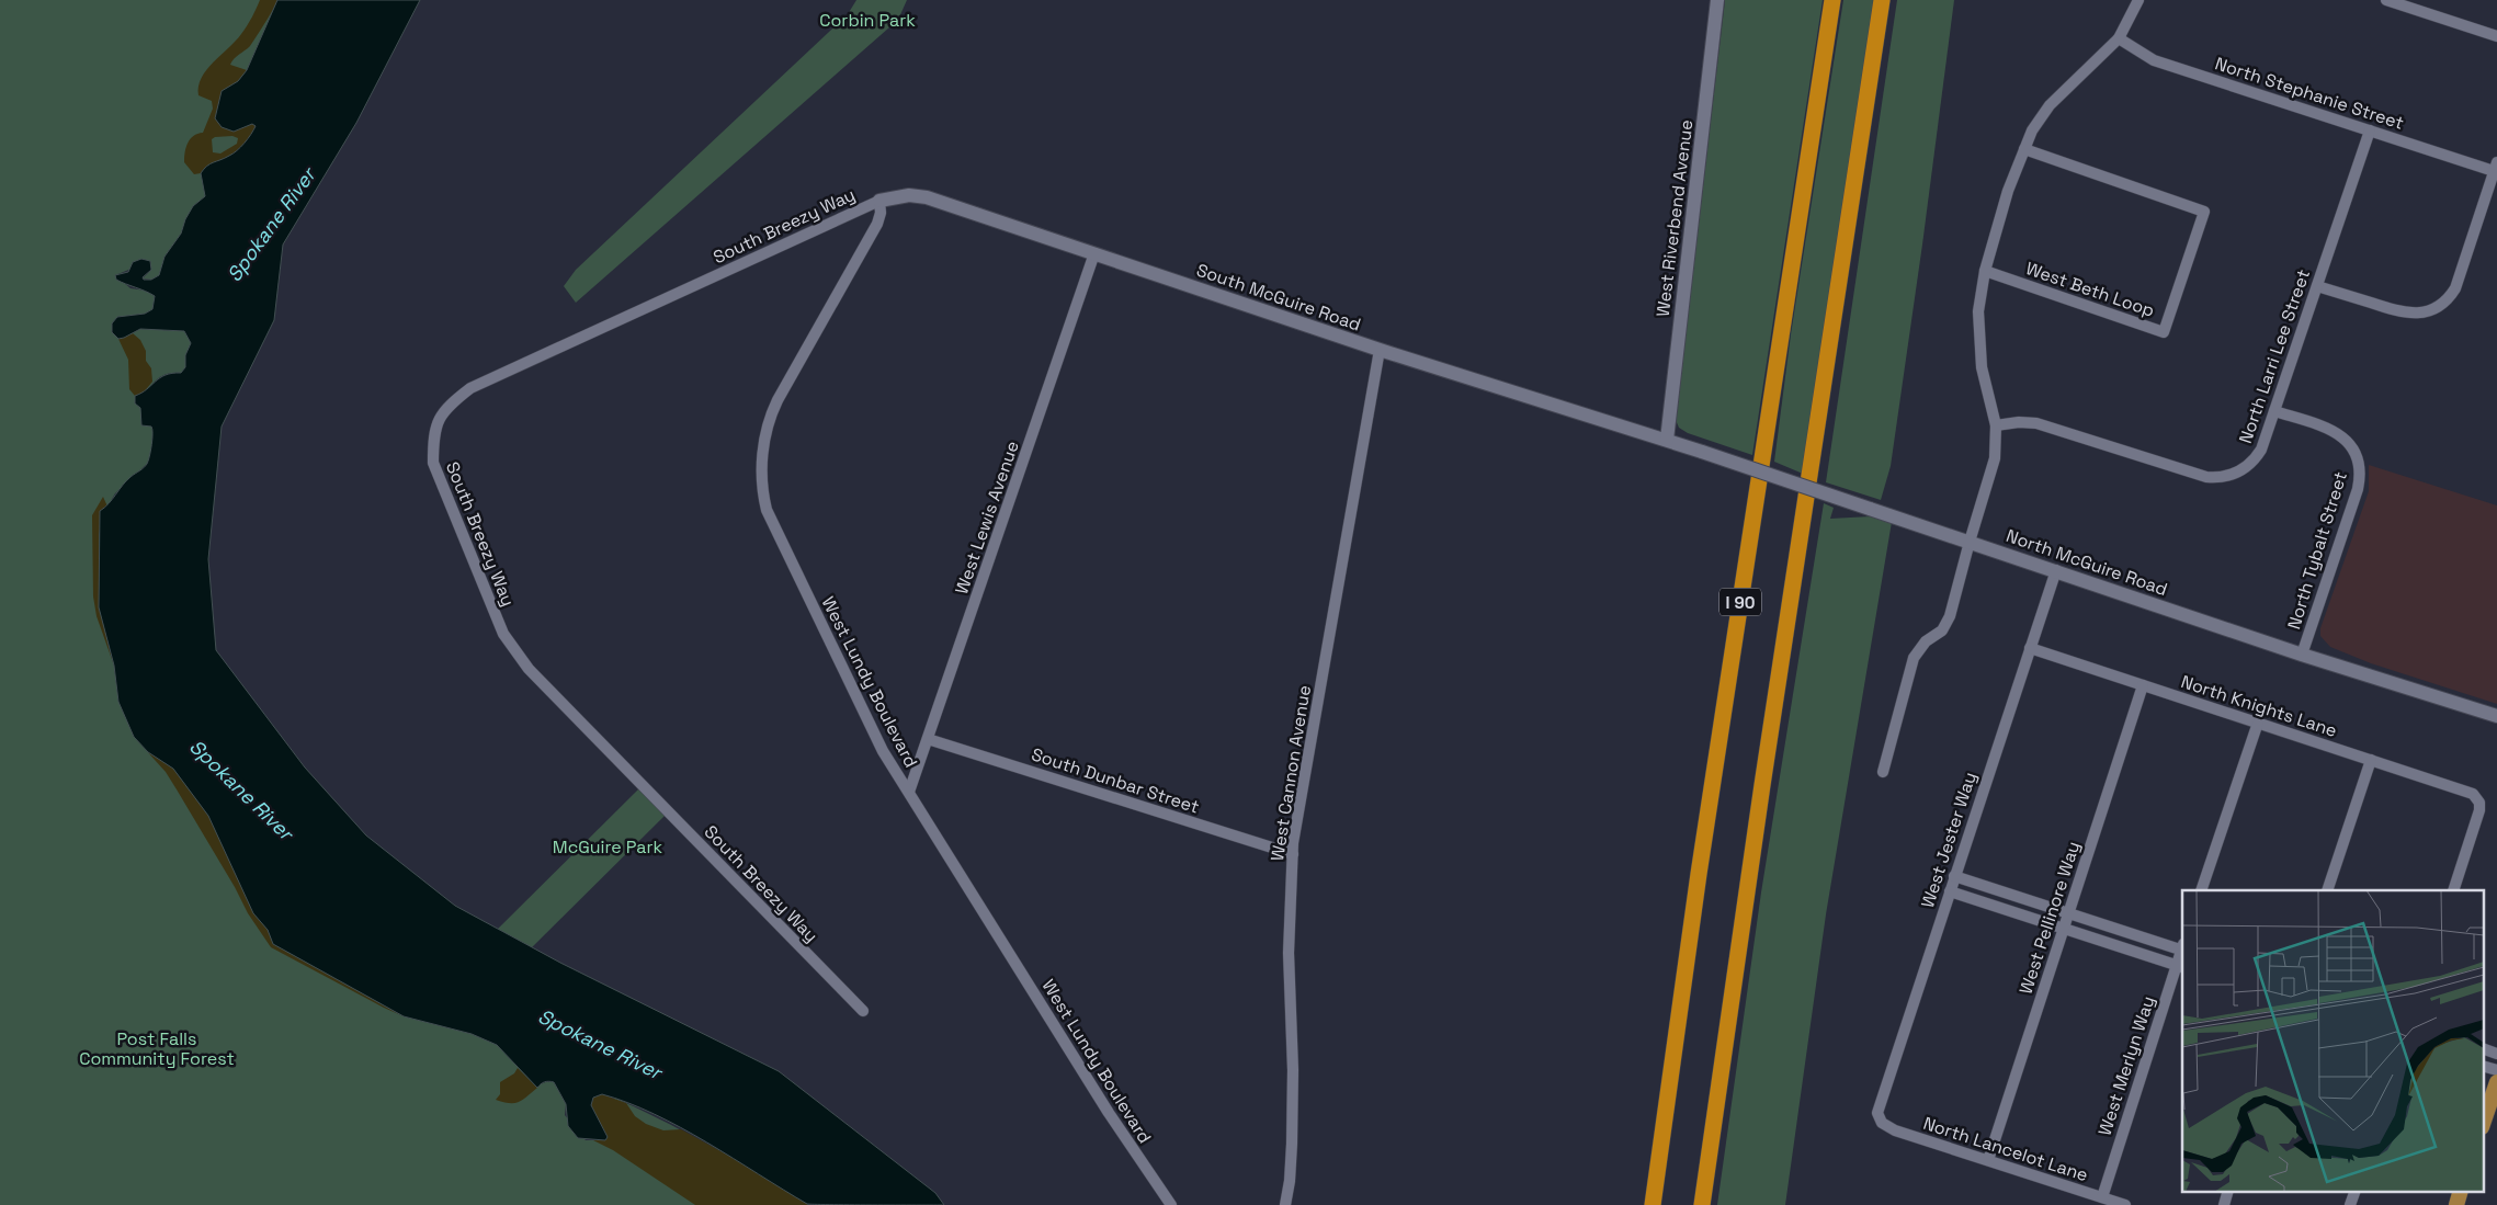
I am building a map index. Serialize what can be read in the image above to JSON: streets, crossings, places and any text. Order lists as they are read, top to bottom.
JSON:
{
  "streets": {
    "highway": ["I 90"],
    "street": [
      "North Stephanie Street",
      "West Riverbend Avenue",
      "South Breezy Way",
      "West Beth Loop",
      "South McGuire Road",
      "North Larri Lee Street",
      "West Lewis Avenue",
      "North Tybalt Street",
      "North McGuire Road",
      "West Lundy Boulevard",
      "North Knights Lane",
      "West Cannon Avenue",
      "South Dunbar Street",
      "West Jester Way",
      "West Pellinore Way",
      "West Merlyn Way",
      "North Lancelot Lane"
    ]
  },
  "crossings": [
    ["North Stephanie Street", "North Larri Lee Street"],
    ["West Riverbend Avenue", "South McGuire Road"],
    ["West Riverbend Avenue", "North McGuire Road"],
    ["South Breezy Way", "South McGuire Road"],
    ["South Breezy Way", "West Lundy Boulevard"],
    ["South McGuire Road", "West Lewis Avenue"],
    ["South McGuire Road", "North McGuire Road"],
    ["South McGuire Road", "West Lundy Boulevard"],
    ["South McGuire Road", "West Cannon Avenue"],
    ["North Larri Lee Street", "North Tybalt Street"],
    ["West Lewis Avenue", "West Lundy Boulevard"],
    ["West Lewis Avenue", "South Dunbar Street"],
    ["North Tybalt Street", "North McGuire Road"],
    ["North McGuire Road", "West Jester Way"],
    ["North Knights Lane", "West Jester Way"],
    ["North Knights Lane", "West Pellinore Way"],
    ["West Cannon Avenue", "South Dunbar Street"],
    ["West Jester Way", "North Lancelot Lane"],
    ["West Pellinore Way", "North Lancelot Lane"],
    ["West Merlyn Way", "North Lancelot Lane"]
  ],
  "water": ["Spokane River"],
  "parks": ["Corbin Park", "McGuire Park", "Post Falls Community Forest"]
}
